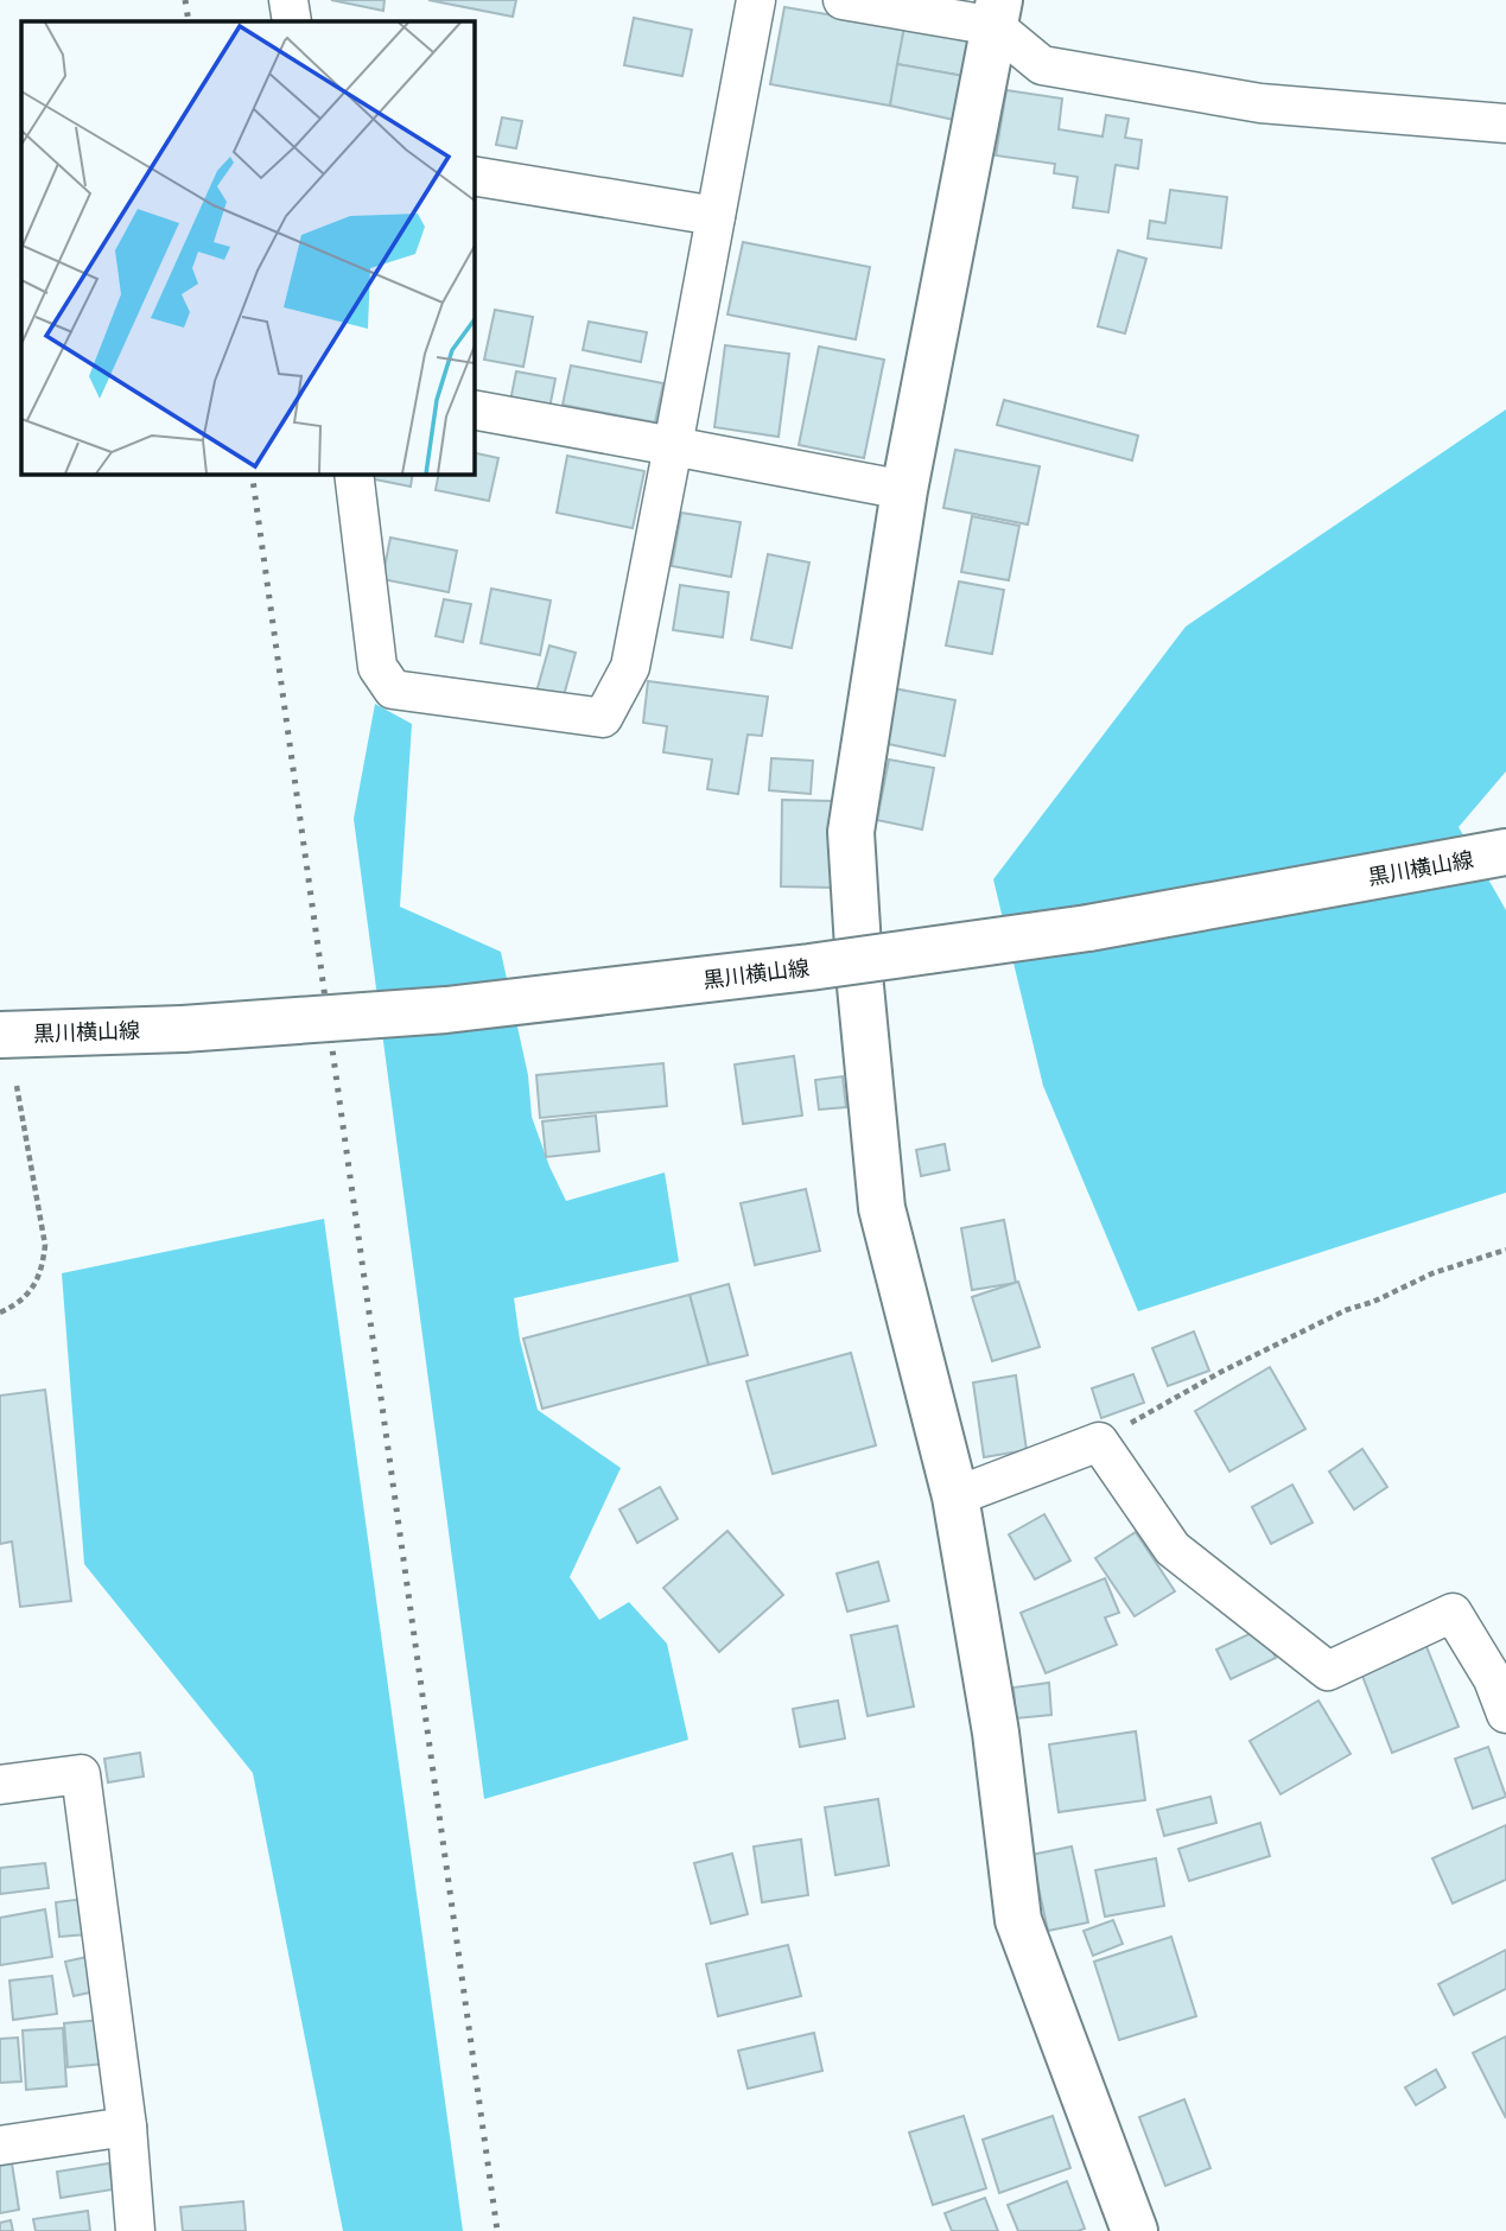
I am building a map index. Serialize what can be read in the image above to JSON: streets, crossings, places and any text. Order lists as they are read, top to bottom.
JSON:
{
  "streets": {
    "street": ["黒川横山線"]
  }
}
